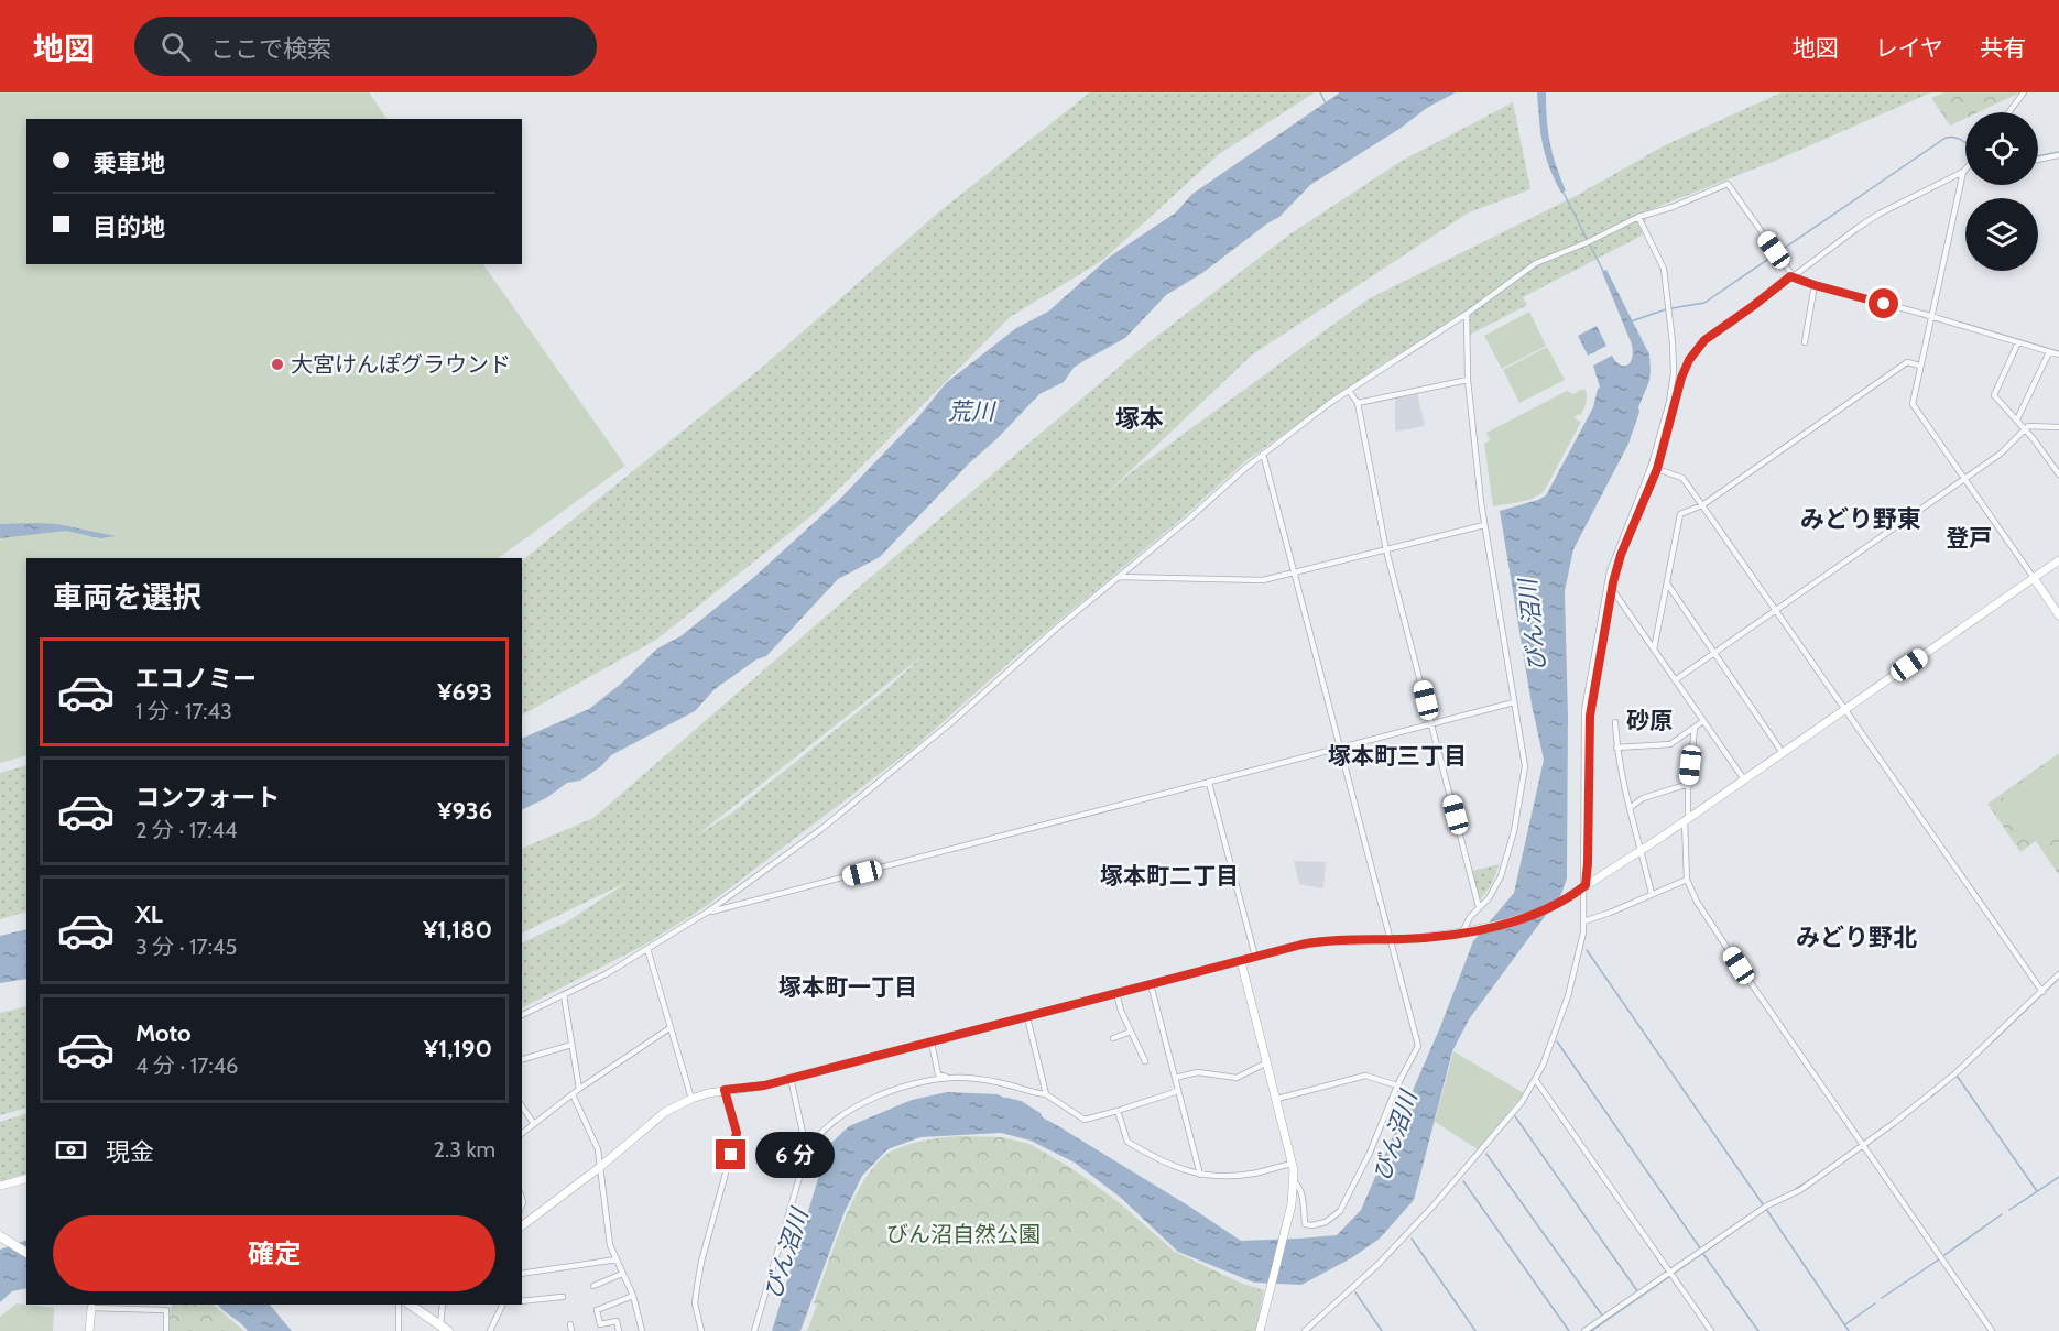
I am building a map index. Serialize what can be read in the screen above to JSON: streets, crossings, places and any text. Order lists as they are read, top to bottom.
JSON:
{
  "districts": [
    "塚本",
    "みどり野東",
    "登戸",
    "砂原",
    "塚本町三丁目",
    "塚本町二丁目",
    "みどり野北",
    "塚本町一丁目"
  ],
  "water": ["荒川", "びん沼川"],
  "parks": ["びん沼自然公園"],
  "places": ["大宮けんぽグラウンド"],
  "page": {
    "header": "地図",
    "search": "ここで検索",
    "nav": ["地図", "レイヤ", "共有"],
    "banner": ["乗車地", "目的地"],
    "heading": "車両を選択",
    "list": [
      {
        "name": "エコノミー",
        "note": "1 分 · 17:43",
        "value": "¥693"
      },
      {
        "name": "コンフォート",
        "note": "2 分 · 17:44",
        "value": "¥936"
      },
      {
        "name": "XL",
        "note": "3 分 · 17:45",
        "value": "¥1,180"
      },
      {
        "name": "Moto",
        "note": "4 分 · 17:46",
        "value": "¥1,190"
      }
    ],
    "pay": ["現金", "2.3 km"],
    "bubble": "6 分",
    "buttons": "確定"
  }
}
